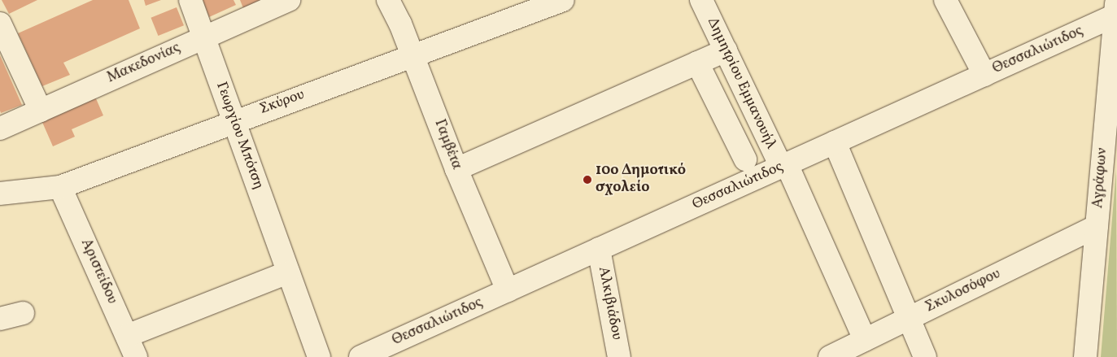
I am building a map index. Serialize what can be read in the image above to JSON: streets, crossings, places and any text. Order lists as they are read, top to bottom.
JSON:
{
  "streets": {
    "street": [
      "Θεσσαλιώτιδος",
      "Μακεδονίας",
      "Δημητρίου Εμμανουήλ",
      "Σκύρου",
      "Γεωργίου Μπότση",
      "Γαμβέτα",
      "Αγράφων",
      "Αριστείδου",
      "Σκυλοσόφου",
      "Αλκιβιάδου"
    ]
  },
  "crossings": [
    ["Θεσσαλιώτιδος", "Δημητρίου Εμμανουήλ"],
    ["Θεσσαλιώτιδος", "Γαμβέτα"],
    ["Θεσσαλιώτιδος", "Αγράφων"],
    ["Θεσσαλιώτιδος", "Αλκιβιάδου"],
    ["Μακεδονίας", "Γεωργίου Μπότση"],
    ["Δημητρίου Εμμανουήλ", "Σκυλοσόφου"],
    ["Σκύρου", "Γεωργίου Μπότση"],
    ["Σκύρου", "Γαμβέτα"],
    ["Σκύρου", "Αριστείδου"],
    ["Αγράφων", "Σκυλοσόφου"]
  ],
  "places": ["10ο Δημοτικό σχολείο"]
}
